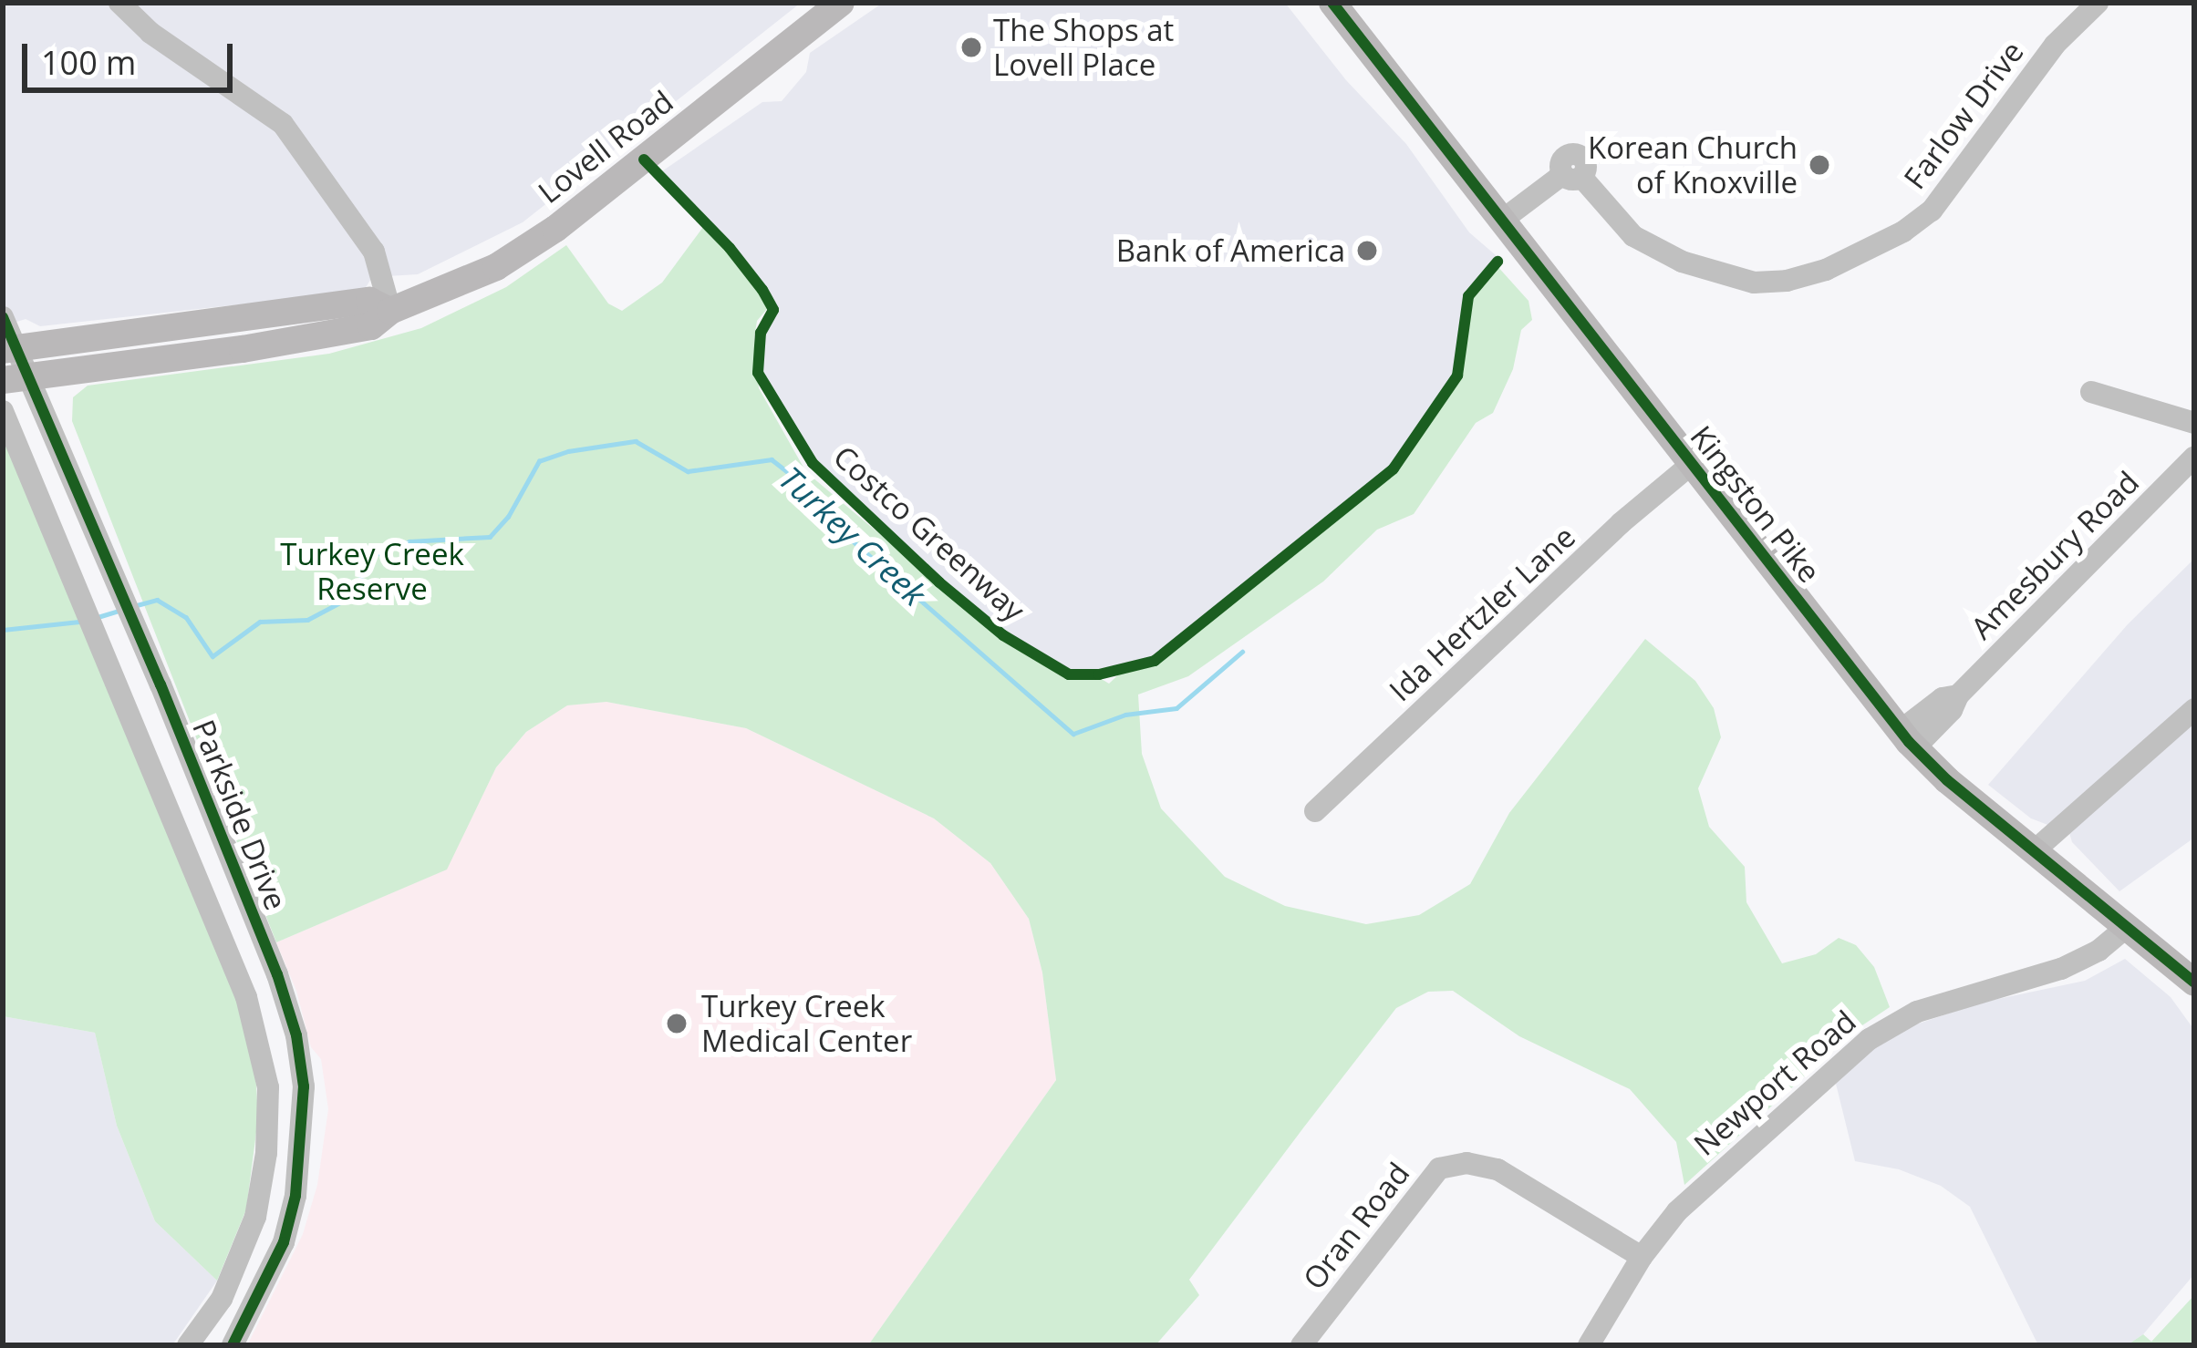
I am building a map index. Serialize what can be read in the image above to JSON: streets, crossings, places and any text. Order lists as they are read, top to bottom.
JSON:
{
  "streets": {
    "main road": ["Lovell Road", "Kingston Pike"],
    "street": [
      "Farlow Drive",
      "Amesbury Road",
      "Ida Hertzler Lane",
      "Parkside Drive",
      "Newport Road",
      "Oran Road"
    ],
    "cycle path": ["Costco Greenway"]
  },
  "crossings": [
    ["Farlow Drive", "Kingston Pike"],
    ["Lovell Road", "Parkside Drive"],
    ["Kingston Pike", "Amesbury Road"],
    ["Kingston Pike", "Ida Hertzler Lane"],
    ["Kingston Pike", "Newport Road"],
    ["Newport Road", "Oran Road"]
  ],
  "water": ["Turkey Creek"],
  "parks": ["Turkey Creek Reserve"],
  "places": [
    "The Shops at Lovell Place",
    "Korean Church of Knoxville",
    "Bank of America",
    "Turkey Creek Medical Center"
  ],
  "scale_bar": "100 m"
}
